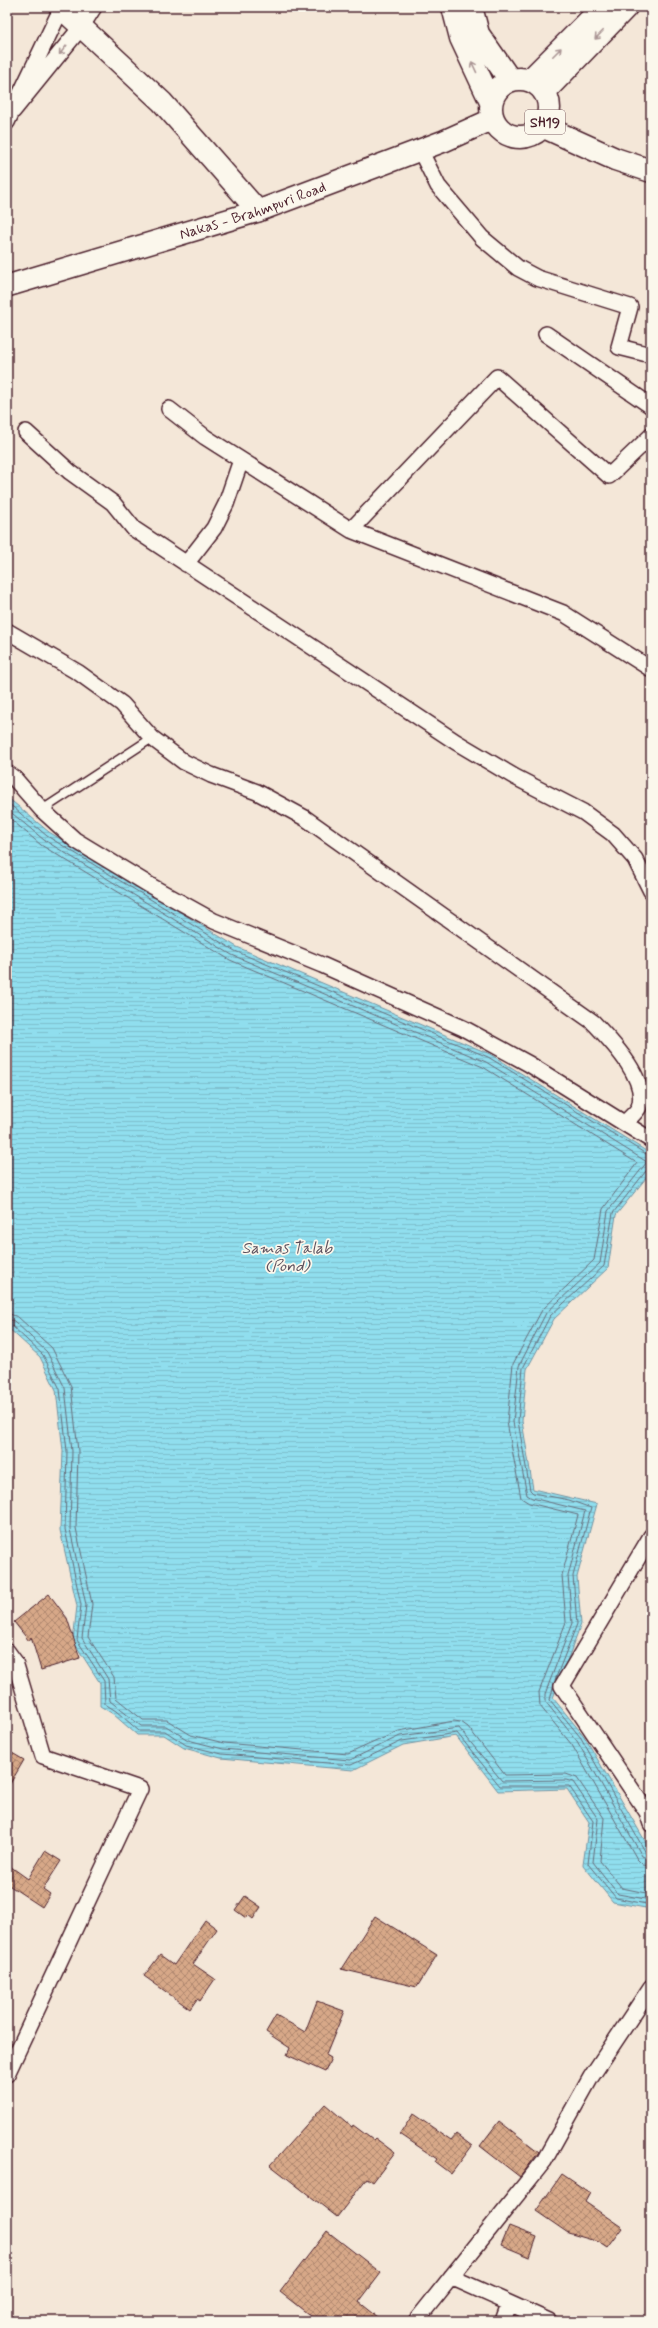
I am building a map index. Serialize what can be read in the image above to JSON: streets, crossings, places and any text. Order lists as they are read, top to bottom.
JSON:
{
  "streets": {
    "main road": ["SH19"],
    "street": ["Nakas - Brahmpuri Road"]
  },
  "crossings": [
    ["SH19", "Nakas - Brahmpuri Road"]
  ],
  "water": ["Samas Talab (Pond)"]
}
